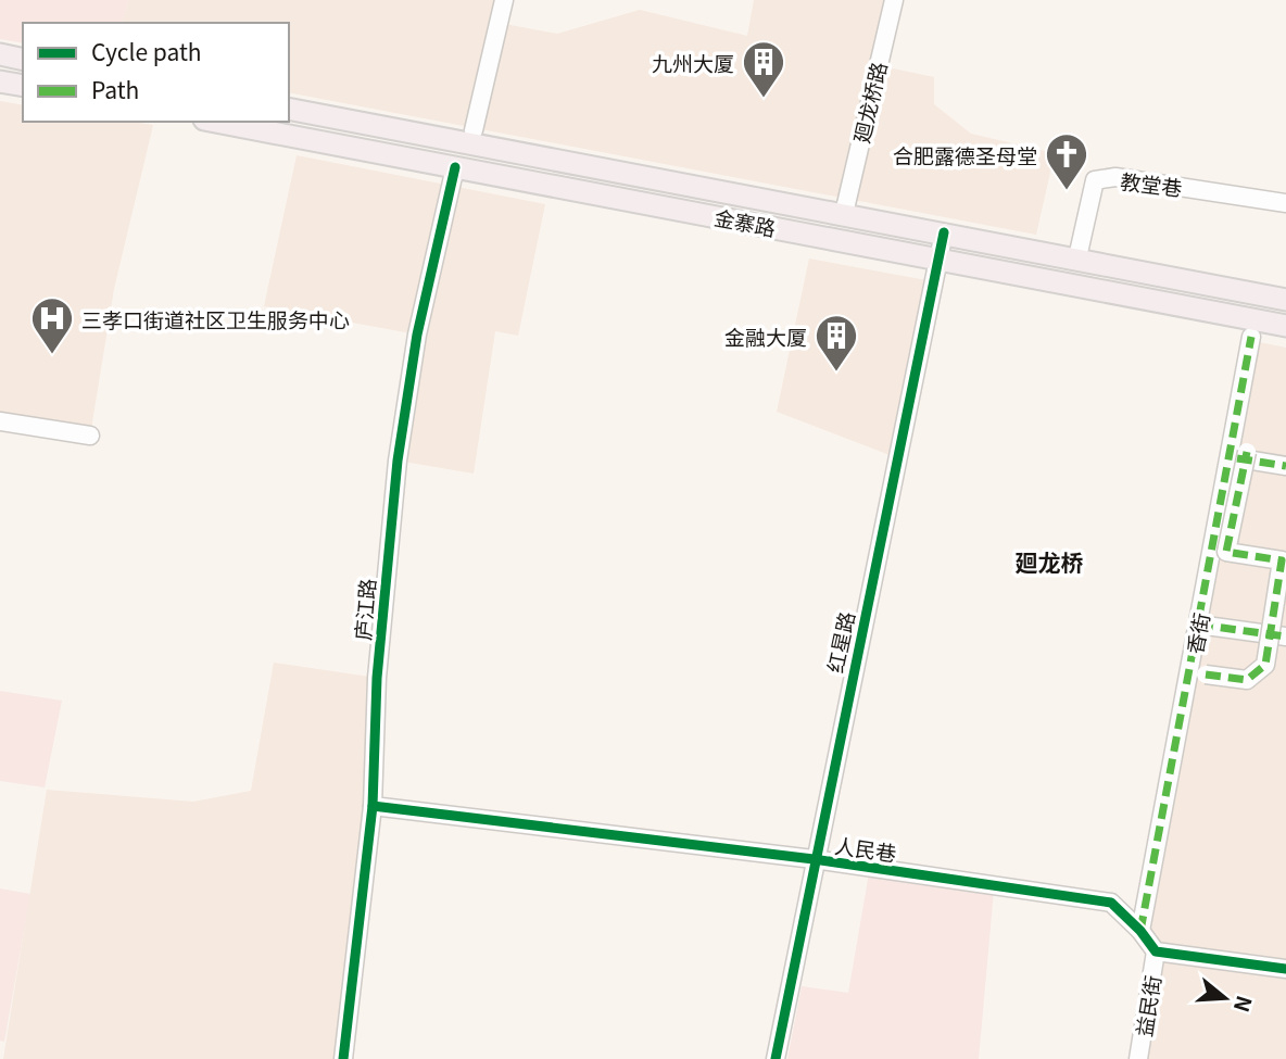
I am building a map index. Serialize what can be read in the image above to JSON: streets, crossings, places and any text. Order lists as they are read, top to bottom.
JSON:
{
  "streets": {
    "main road": ["金寨路"],
    "street": [
      "廻龙桥路",
      "教堂巷",
      "庐江路",
      "香街",
      "红星路",
      "人民巷",
      "益民街"
    ]
  },
  "crossings": [
    ["教堂巷", "金寨路"],
    ["金寨路", "庐江路"],
    ["金寨路", "红星路"],
    ["庐江路", "人民巷"],
    ["香街", "人民巷"],
    ["红星路", "人民巷"],
    ["人民巷", "益民街"]
  ],
  "districts": ["廻龙桥"],
  "places": {
    "building": ["九州大厦", "金融大厦"],
    "church": ["合肥露德圣母堂"],
    "hospital": ["三孝口街道社区卫生服务中心"]
  },
  "legend": ["Cycle path", "Path"],
  "north": "right"
}
